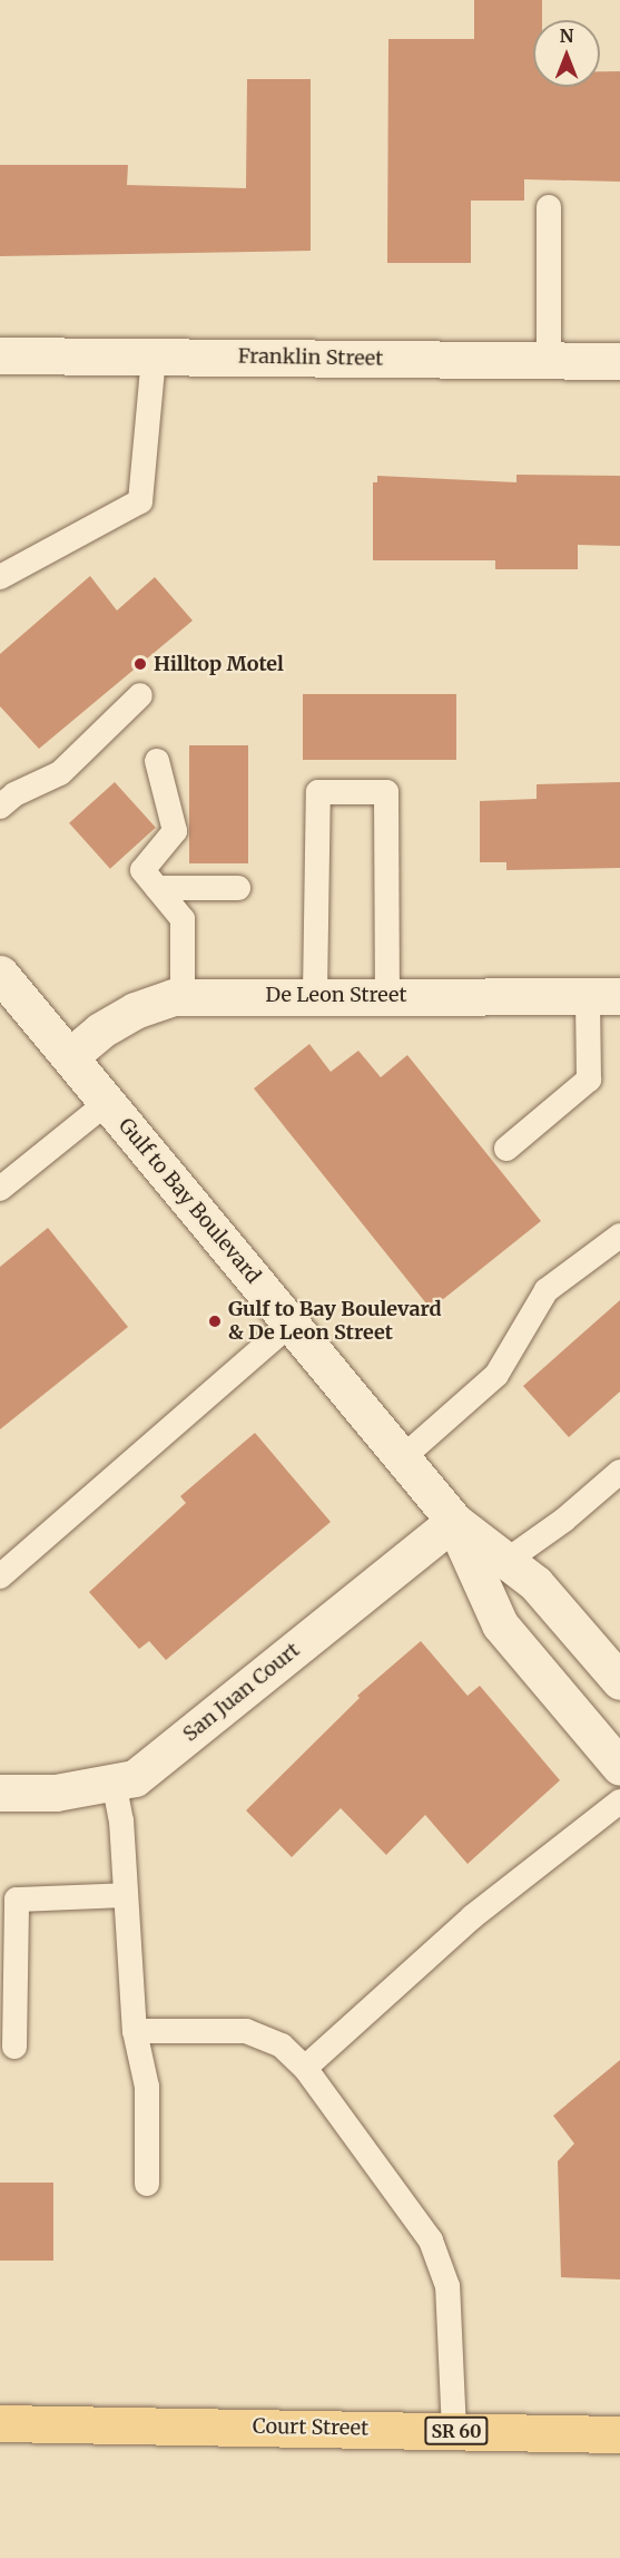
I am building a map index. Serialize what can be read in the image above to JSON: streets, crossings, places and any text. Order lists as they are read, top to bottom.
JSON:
{
  "streets": {
    "main road": ["Court Street", "SR 60"],
    "street": [
      "Franklin Street",
      "De Leon Street",
      "Gulf to Bay Boulevard",
      "San Juan Court"
    ]
  },
  "crossings": [
    ["De Leon Street", "Gulf to Bay Boulevard"],
    ["Gulf to Bay Boulevard", "San Juan Court"]
  ],
  "places": ["Hilltop Motel", "Gulf to Bay Boulevard & De Leon Street"],
  "north": "top"
}
